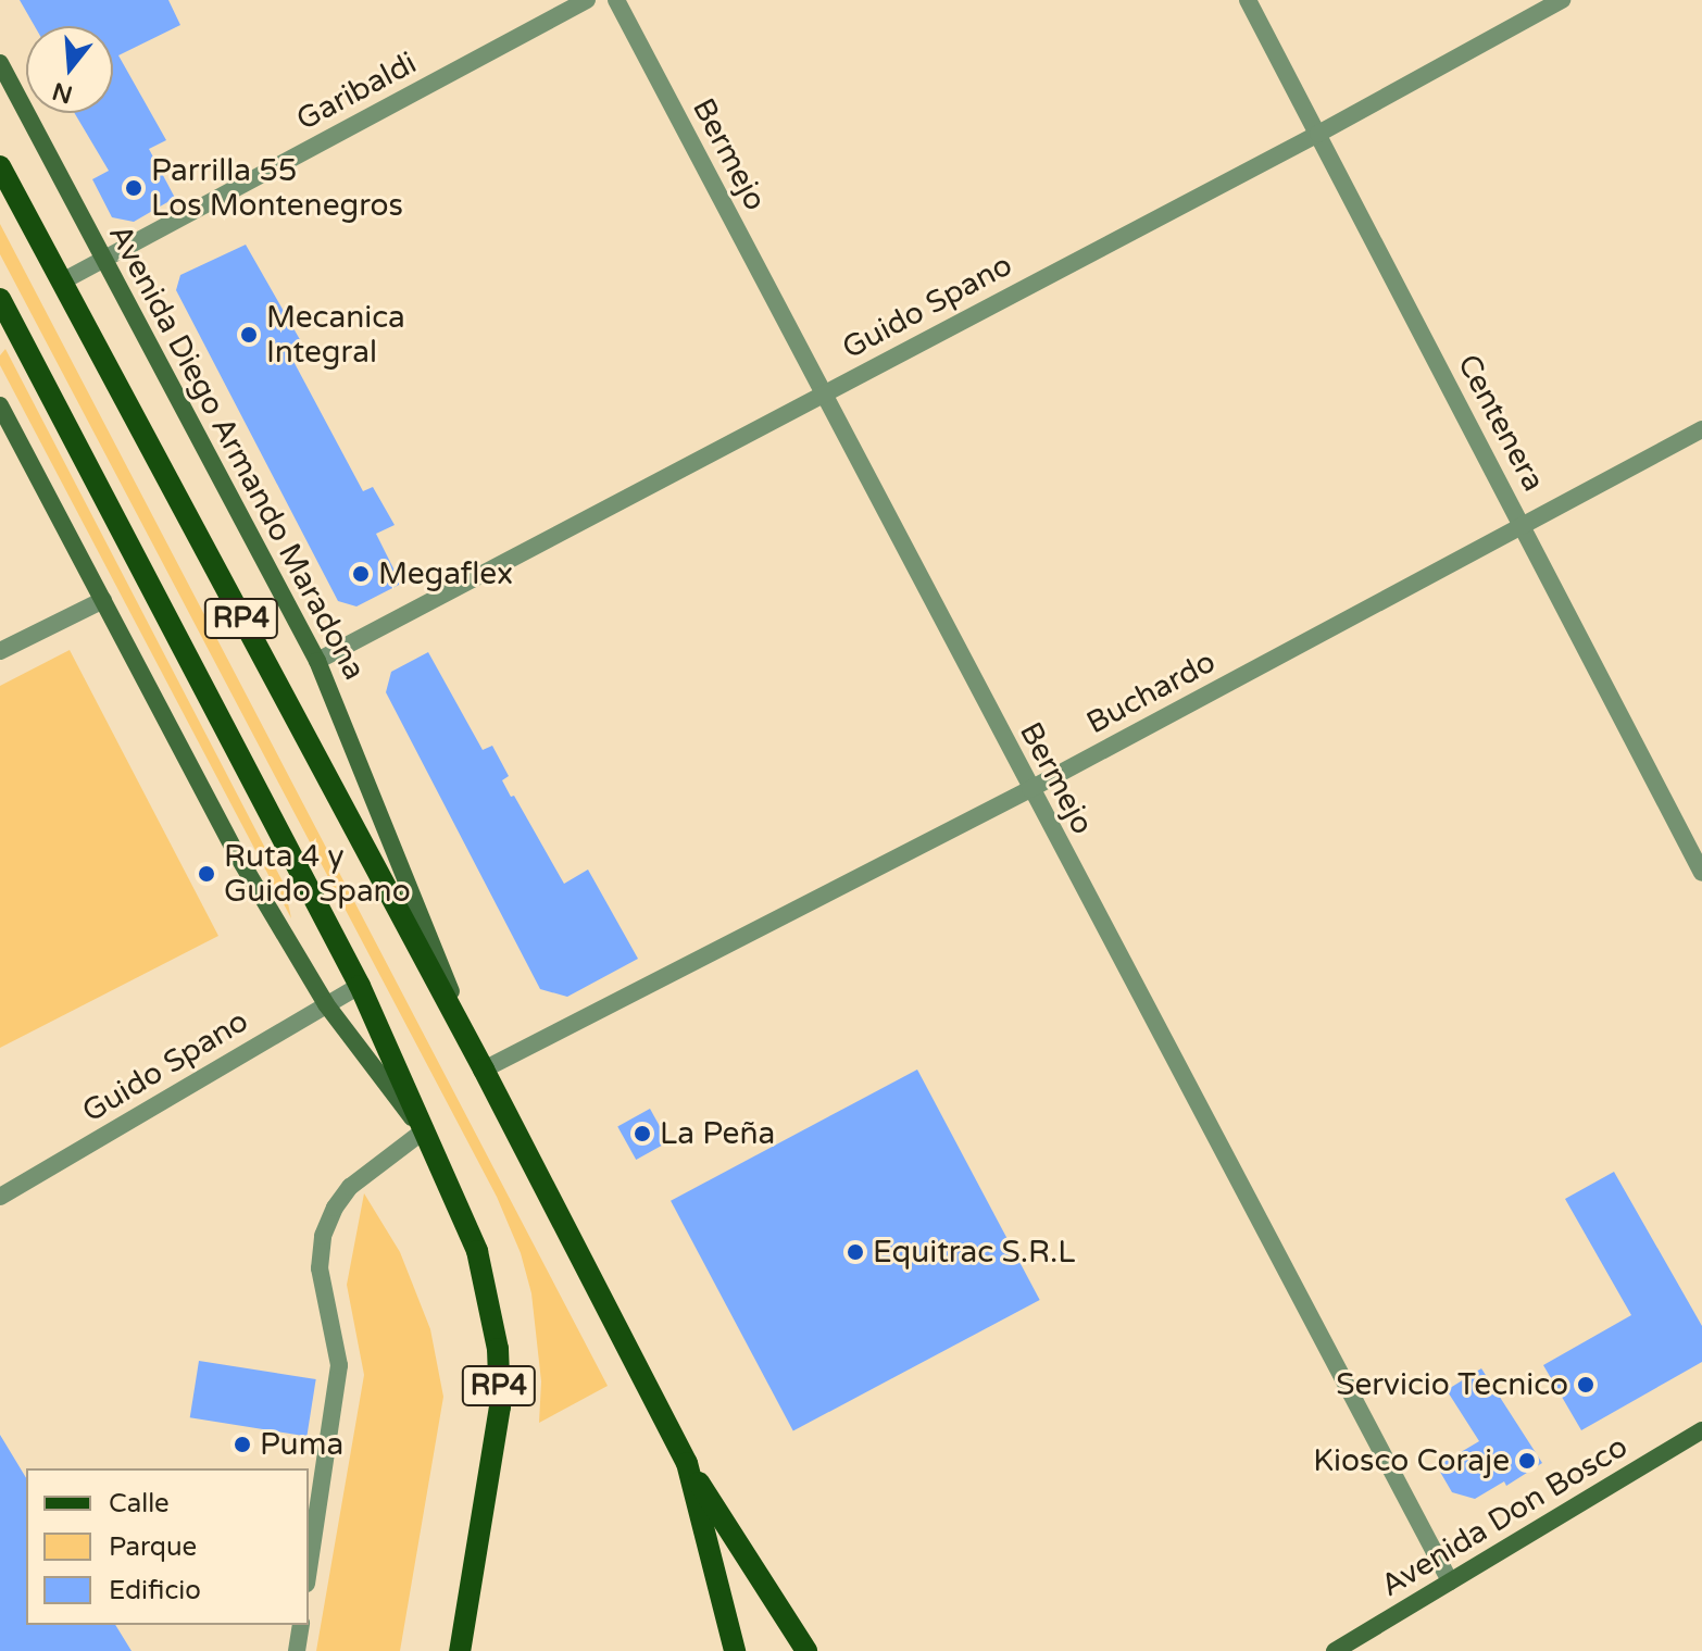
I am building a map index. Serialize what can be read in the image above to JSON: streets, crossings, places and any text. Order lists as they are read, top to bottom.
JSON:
{
  "streets": {
    "main road": ["Avenida Diego Armando Maradona", "RP4"],
    "street": [
      "Garibaldi",
      "Bermejo",
      "Guido Spano",
      "Centenera",
      "Buchardo",
      "Avenida Don Bosco"
    ]
  },
  "crossings": [
    ["Garibaldi", "Avenida Diego Armando Maradona"],
    ["Bermejo", "Guido Spano"],
    ["Bermejo", "Buchardo"],
    ["Bermejo", "Avenida Don Bosco"],
    ["Guido Spano", "Centenera"],
    ["Guido Spano", "Avenida Diego Armando Maradona"],
    ["Guido Spano", "RP4"],
    ["Centenera", "Buchardo"],
    ["Avenida Diego Armando Maradona", "Buchardo"]
  ],
  "places": [
    "Parrilla 55 Los Montenegros",
    "Mecanica Integral",
    "Megaflex",
    "Ruta 4 y Guido Spano",
    "La Peña",
    "Equitrac S.R.L",
    "Servicio Tecnico",
    "Puma",
    "Kiosco Coraje"
  ],
  "legend": ["Calle", "Parque", "Edificio"],
  "north": "bottom"
}
